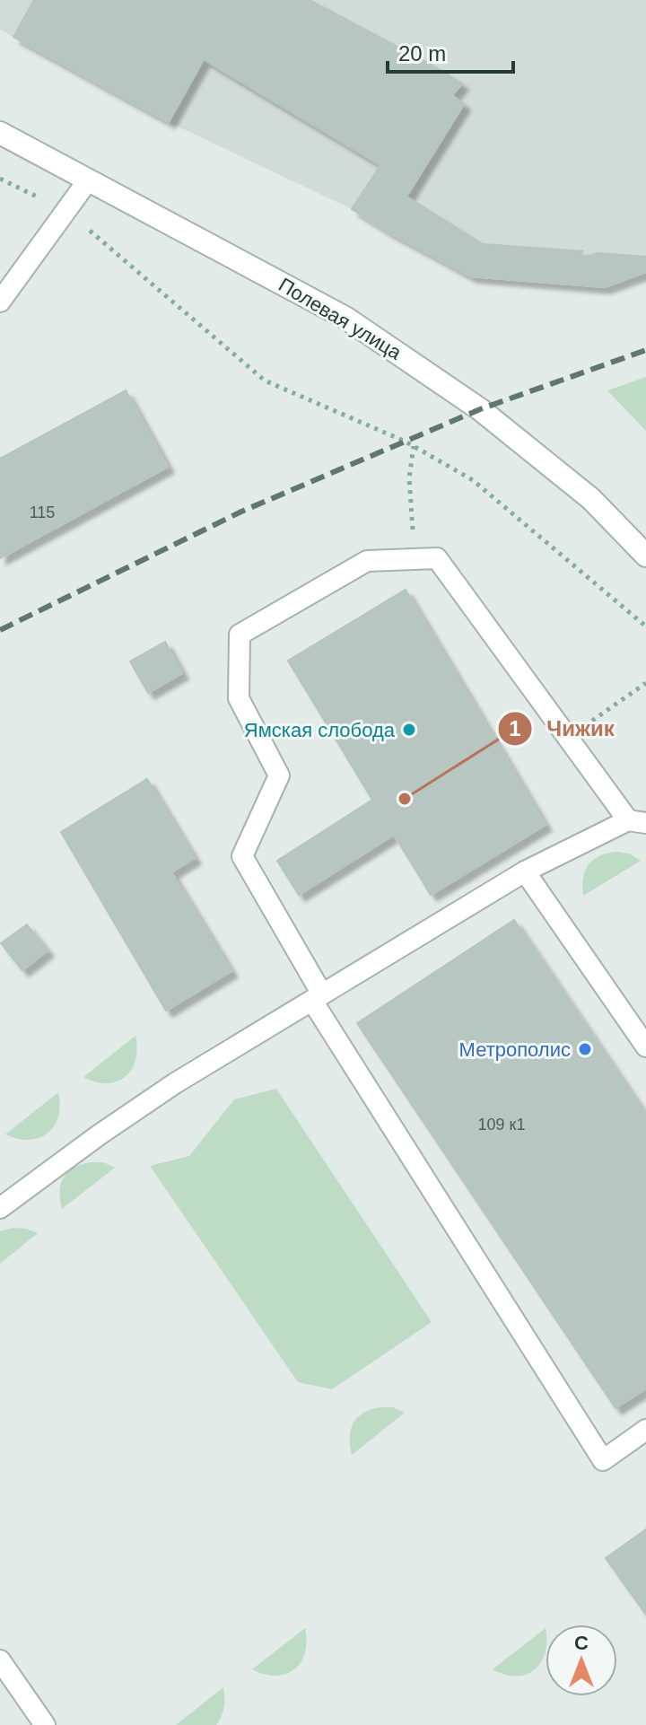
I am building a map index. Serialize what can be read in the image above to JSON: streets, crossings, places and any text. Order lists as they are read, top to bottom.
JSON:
{
  "streets": {
    "street": ["Полевая улица"]
  },
  "places": ["Ямская слобода", "Чижик", "Метрополис"],
  "house_numbers": ["115", "109 к1"],
  "scale_bar": "20 m",
  "north": "top"
}
